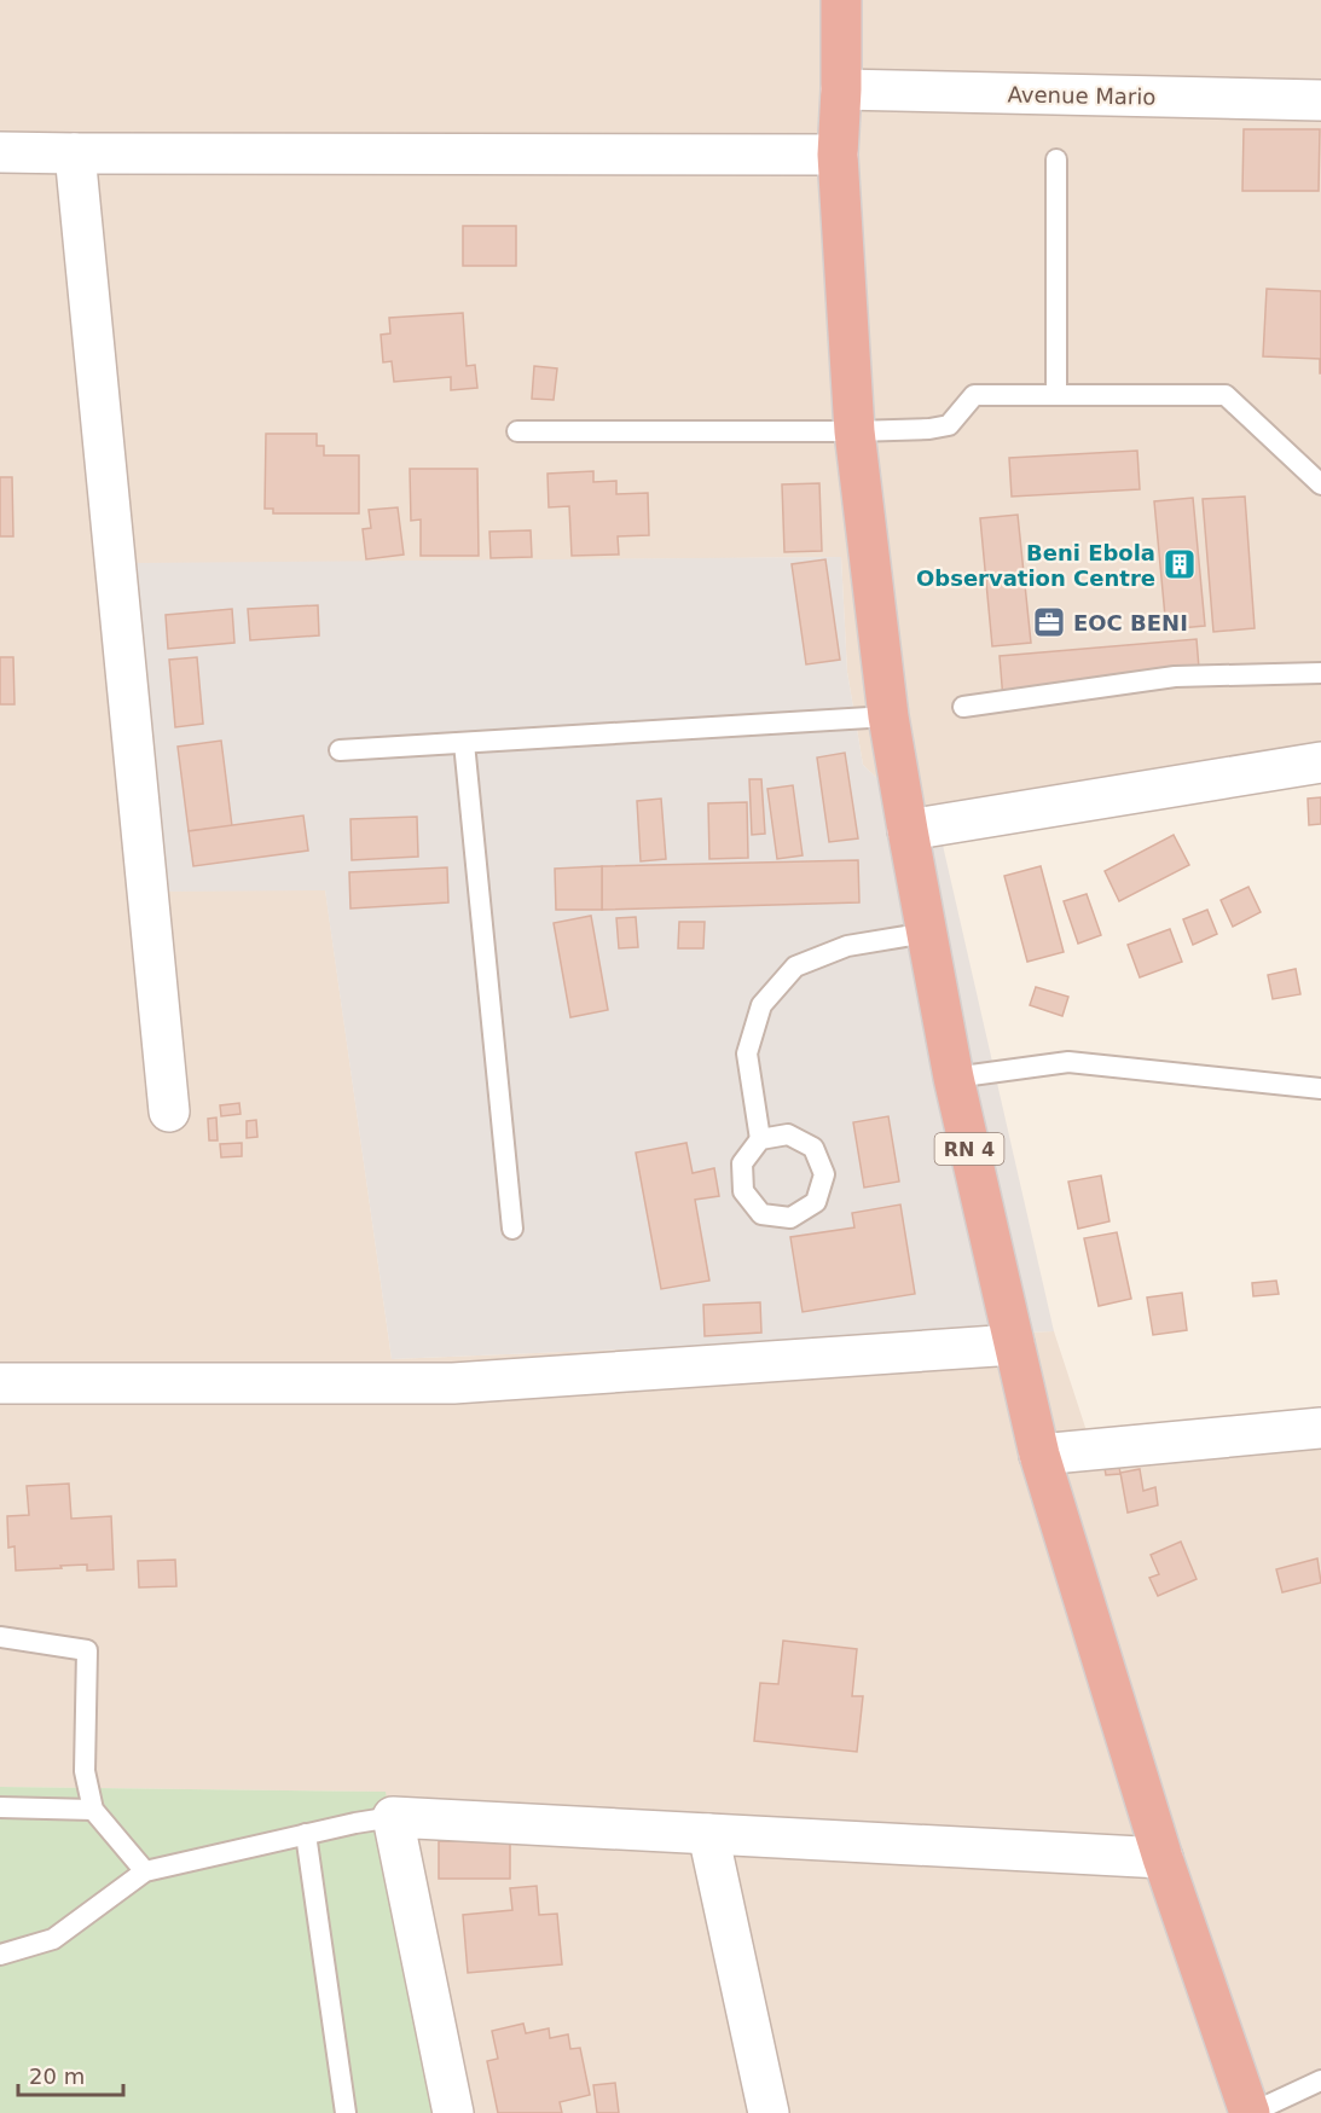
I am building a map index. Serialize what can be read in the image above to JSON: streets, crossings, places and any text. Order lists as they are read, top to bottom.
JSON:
{
  "streets": {
    "highway": ["RN 4"],
    "street": ["Avenue Mario"]
  },
  "crossings": [
    ["Avenue Mario", "RN 4"]
  ],
  "places": {
    "building": ["Beni Ebola Observation Centre"],
    "office": ["EOC BENI"]
  },
  "scale_bar": "20 m"
}
